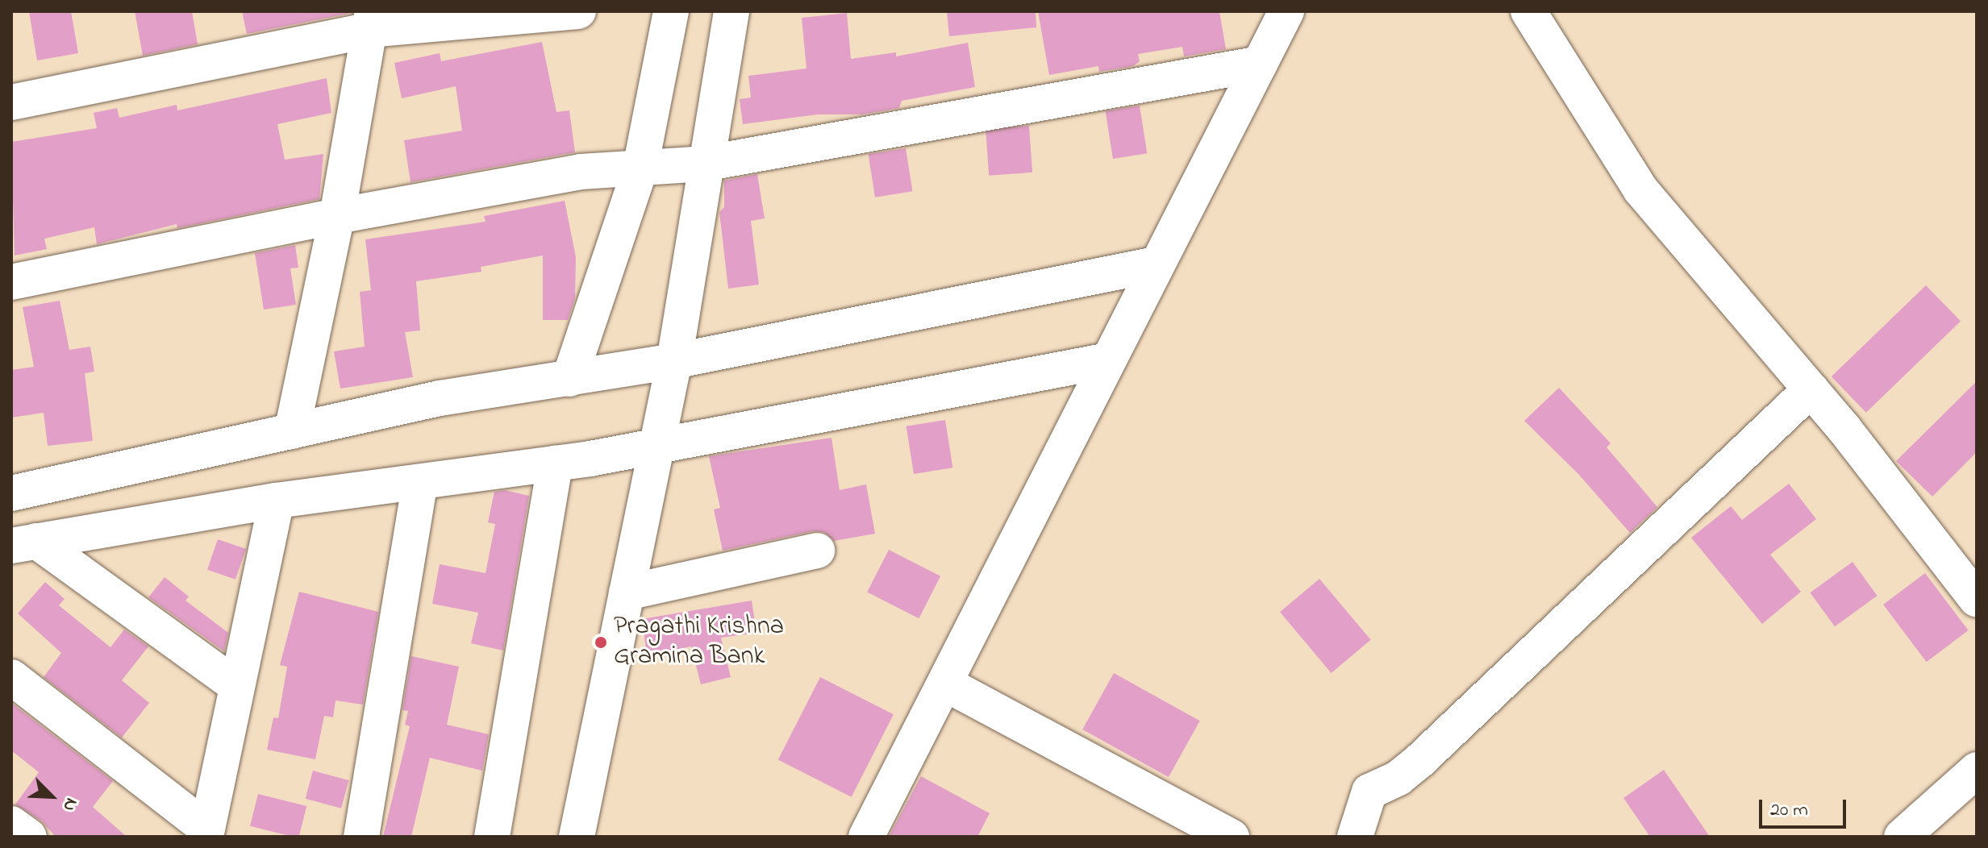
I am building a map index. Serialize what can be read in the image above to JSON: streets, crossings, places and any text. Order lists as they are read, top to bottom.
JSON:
{
  "places": ["Pragathi Krishna Gramina Bank"],
  "scale_bar": "20 m",
  "north": "bottom right"
}
